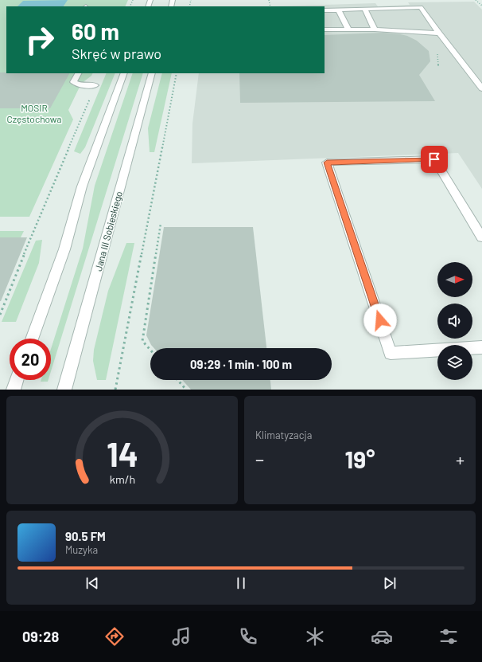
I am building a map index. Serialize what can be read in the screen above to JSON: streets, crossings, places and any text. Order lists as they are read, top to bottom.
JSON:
{
  "streets": {
    "street": ["Jana III Sobieskiego"]
  },
  "parks": ["MOSIR Częstochowa"],
  "north": "right",
  "page": {
    "turn": ["60 m", "Skręć w prawo"],
    "limit": "20",
    "trip": "09:29 · 1 min · 100 m",
    "tile": "Klimatyzacja",
    "heat": ["−", "19°", "+"],
    "song": ["90.5 FM", "Muzyka"],
    "tabs": "09:28",
    "gauge": ["14", "km/h"]
  }
}
